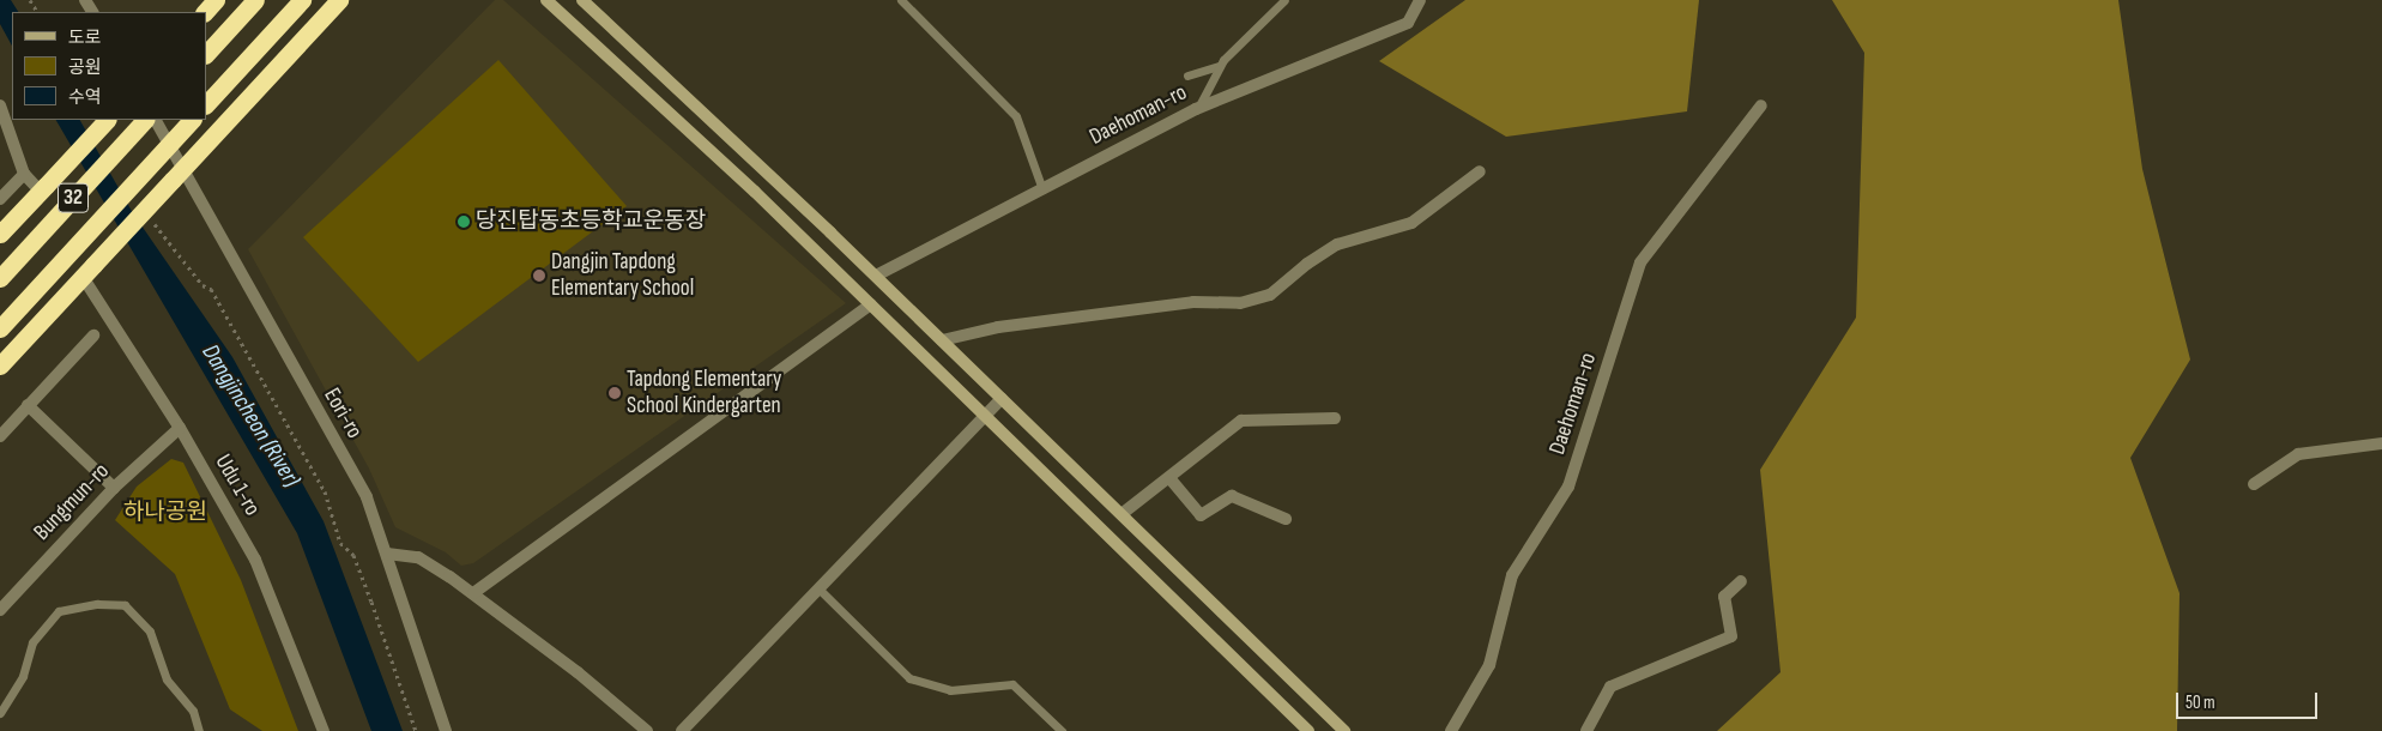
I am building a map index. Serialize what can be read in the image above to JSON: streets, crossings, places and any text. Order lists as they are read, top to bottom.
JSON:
{
  "streets": {
    "highway": ["32"],
    "street": [
      "Daehoman-ro",
      "Eori-ro",
      "Udu 1-ro",
      "Bungmun-ro"
    ]
  },
  "crossings": [
    ["Udu 1-ro", "Bungmun-ro"]
  ],
  "water": ["Dangjincheon (River)"],
  "parks": ["하나공원"],
  "places": ["당진탑동초등학교운동장", "Dangjin Tapdong Elementary School", "Tapdong Elementary School Kindergarten"],
  "legend": ["도로", "공원", "수역"],
  "scale_bar": "50 m"
}
